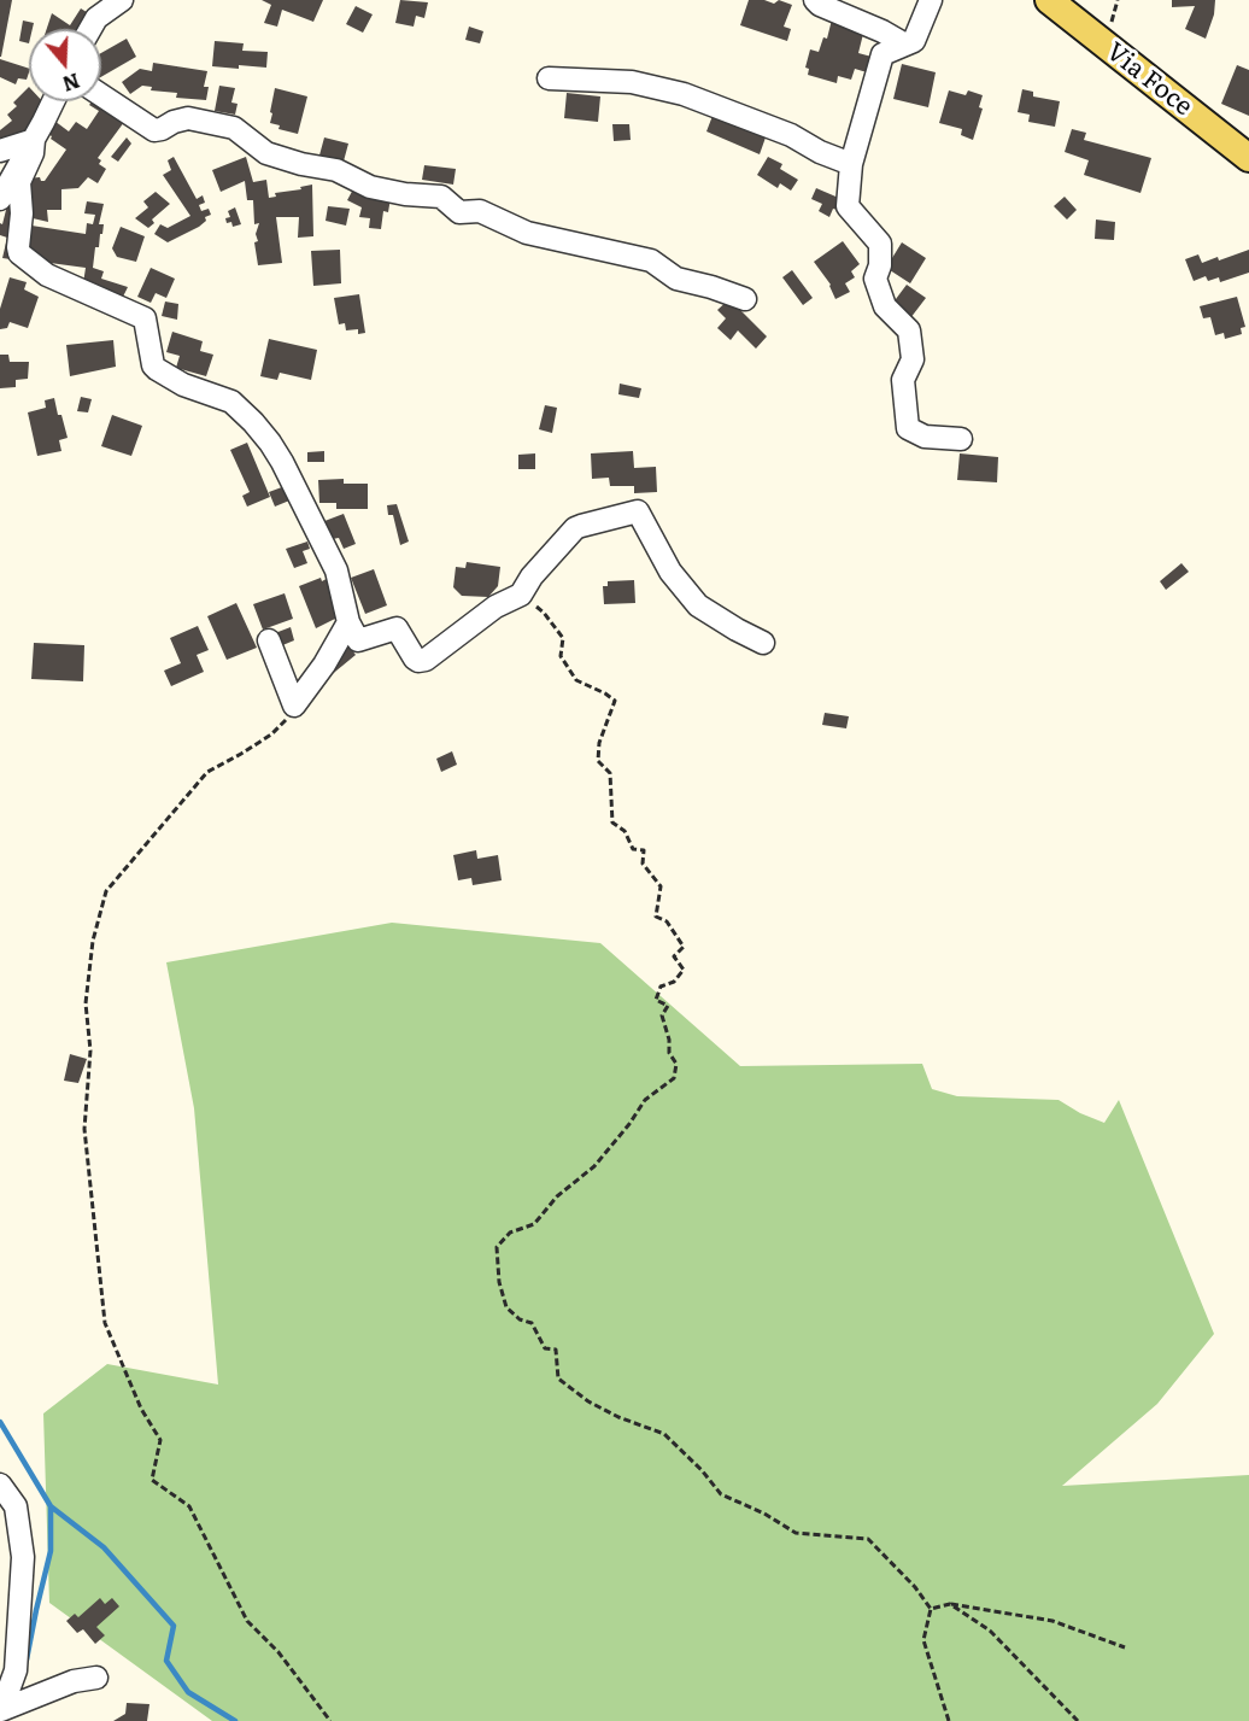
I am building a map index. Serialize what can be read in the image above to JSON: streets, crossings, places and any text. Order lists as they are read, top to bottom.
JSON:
{
  "streets": {
    "main road": ["Via Foce"]
  },
  "north": "bottom"
}
